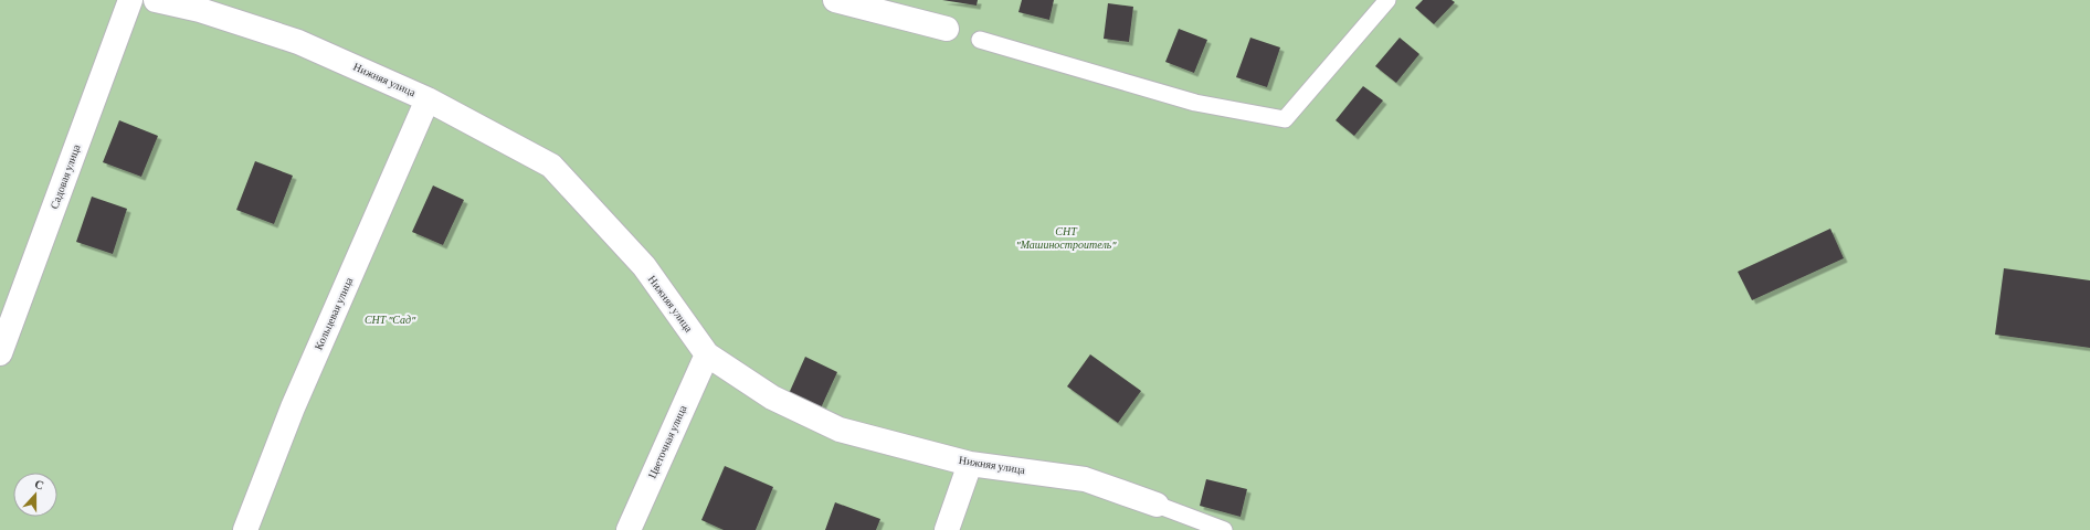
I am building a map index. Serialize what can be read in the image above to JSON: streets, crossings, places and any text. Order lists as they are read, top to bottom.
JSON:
{
  "streets": {
    "street": [
      "Нижняя улица",
      "Садовая улица",
      "Кольцевая улица",
      "Цветочная улица"
    ]
  },
  "crossings": [
    ["Нижняя улица", "Кольцевая улица"],
    ["Нижняя улица", "Цветочная улица"]
  ],
  "parks": ["СНТ \"Машиностроитель\"", "СНТ \"Сад\""],
  "north": "top"
}
